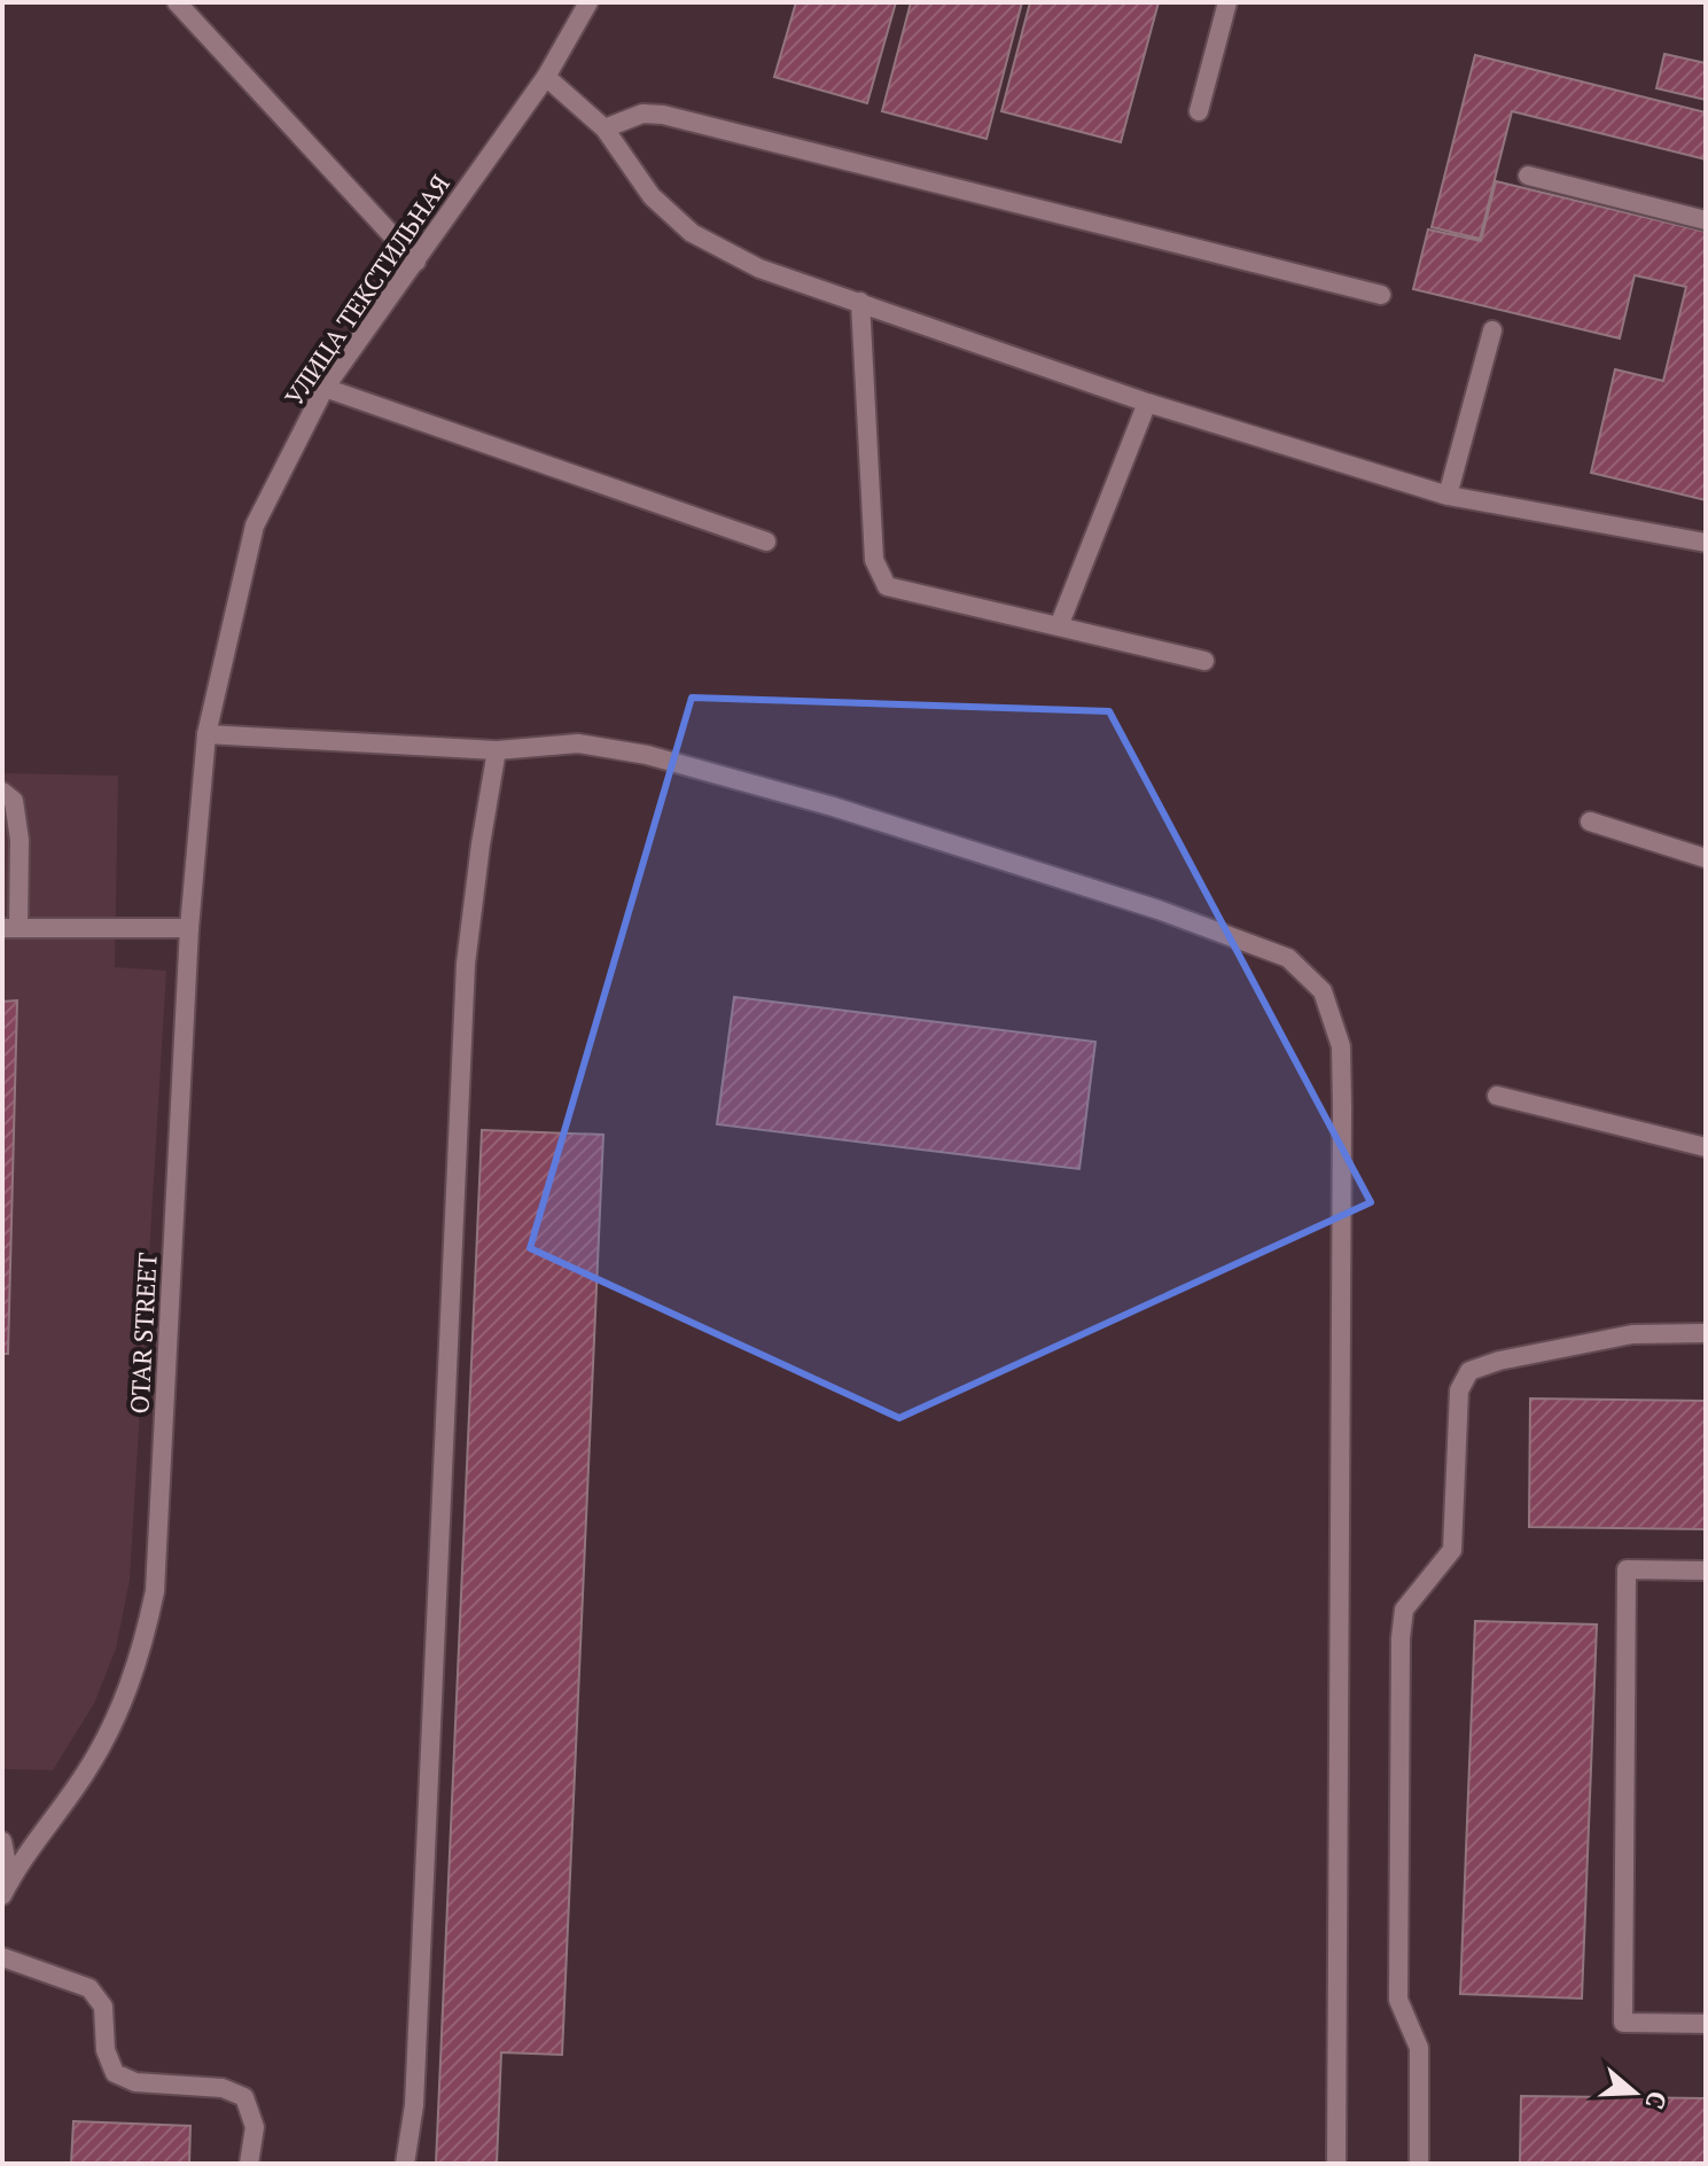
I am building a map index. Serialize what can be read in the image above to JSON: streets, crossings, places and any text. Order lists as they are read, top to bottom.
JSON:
{
  "streets": {
    "street": ["УЛИЦА ТЕКСТИЛЬНАЯ", "OTAR STREET"]
  },
  "crossings": [
    ["УЛИЦА ТЕКСТИЛЬНАЯ", "OTAR STREET"]
  ],
  "north": "right"
}
